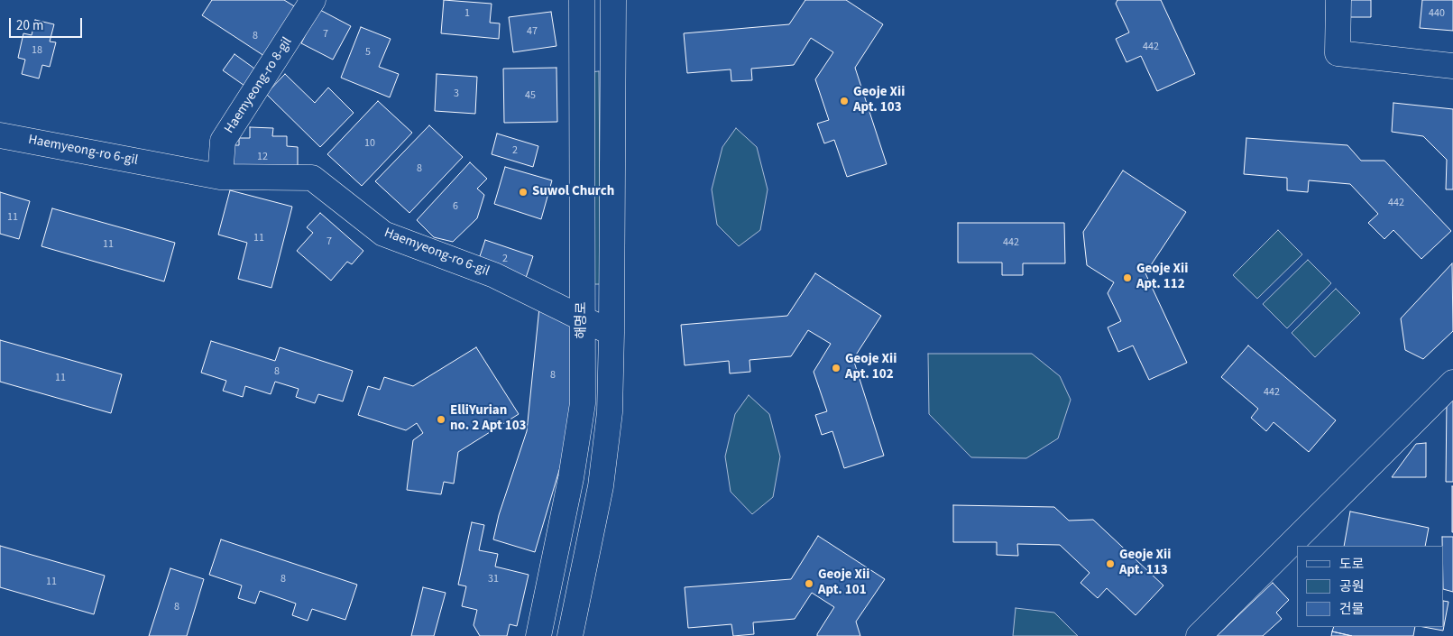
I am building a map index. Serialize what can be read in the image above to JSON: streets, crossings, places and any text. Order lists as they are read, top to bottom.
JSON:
{
  "streets": {
    "street": ["Haemyeong-ro 8-gil", "Haemyeong-ro 6-gil", "해명로"]
  },
  "crossings": [
    ["Haemyeong-ro 8-gil", "Haemyeong-ro 6-gil"],
    ["Haemyeong-ro 6-gil", "해명로"]
  ],
  "places": [
    "Geoje Xii Apt. 103",
    "Suwol Church",
    "Geoje Xii Apt. 112",
    "Geoje Xii Apt. 102",
    "ElliYurian no. 2 Apt 103",
    "Geoje Xii Apt. 113",
    "Geoje Xii Apt. 101"
  ],
  "house_numbers": [
    "1",
    "440",
    "47",
    "7",
    "8",
    "442",
    "18",
    "5",
    "3",
    "45",
    "10",
    "2",
    "12",
    "8",
    "442",
    "6",
    "11",
    "11",
    "7",
    "442",
    "11",
    "2",
    "8",
    "8",
    "11",
    "442",
    "8",
    "31",
    "11",
    "8"
  ],
  "legend": ["도로", "공원", "건물"],
  "scale_bar": "20 m"
}
